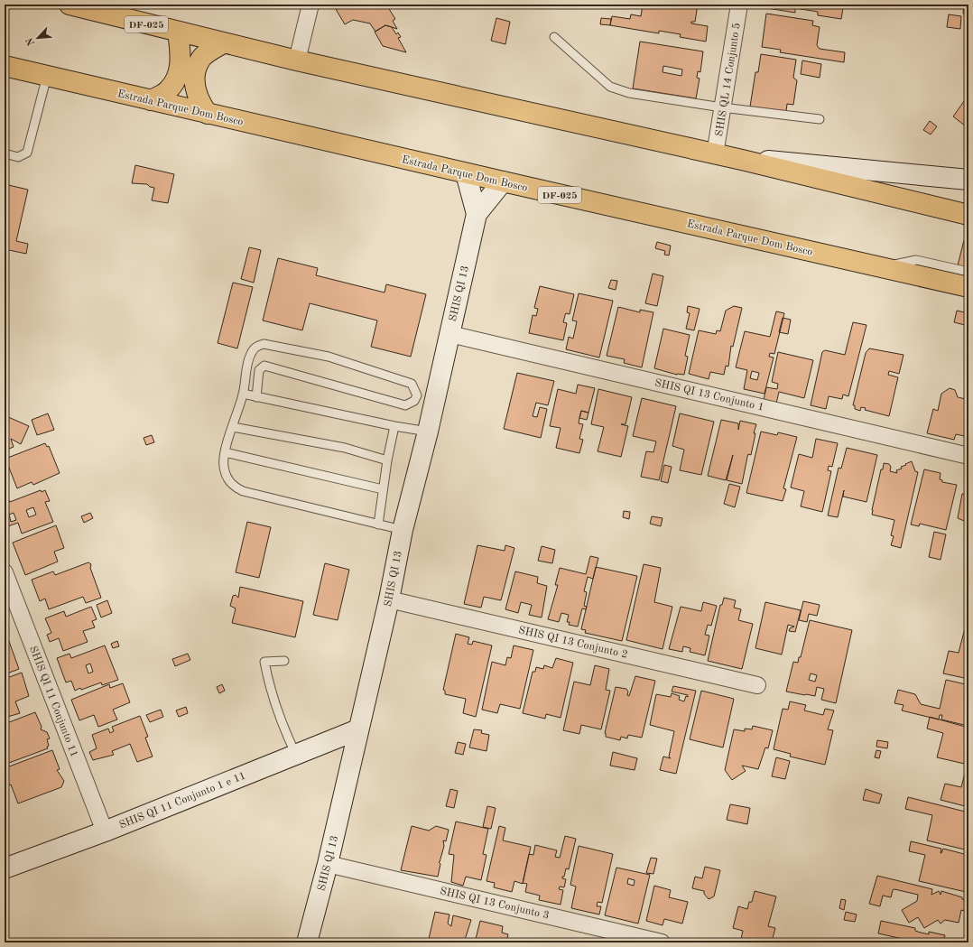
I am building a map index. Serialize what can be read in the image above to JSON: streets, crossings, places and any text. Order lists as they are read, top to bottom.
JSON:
{
  "streets": {
    "main road": ["DF-025", "Estrada Parque Dom Bosco"],
    "street": [
      "SHIS QL 14 Conjunto 5",
      "SHIS QI 13",
      "SHIS QI 13 Conjunto 1",
      "SHIS QI 13 Conjunto 2",
      "SHIS QI 11 Conjunto 11",
      "SHIS QI 11 Conjunto 1 e 11",
      "SHIS QI 13 Conjunto 3"
    ]
  },
  "crossings": [
    ["DF-025", "SHIS QL 14 Conjunto 5"],
    ["Estrada Parque Dom Bosco", "SHIS QI 13"],
    ["SHIS QI 13", "SHIS QI 13 Conjunto 1"],
    ["SHIS QI 13", "SHIS QI 13 Conjunto 2"],
    ["SHIS QI 13", "SHIS QI 11 Conjunto 1 e 11"],
    ["SHIS QI 13", "SHIS QI 13 Conjunto 3"],
    ["SHIS QI 11 Conjunto 11", "SHIS QI 11 Conjunto 1 e 11"]
  ],
  "north": "bottom left"
}
